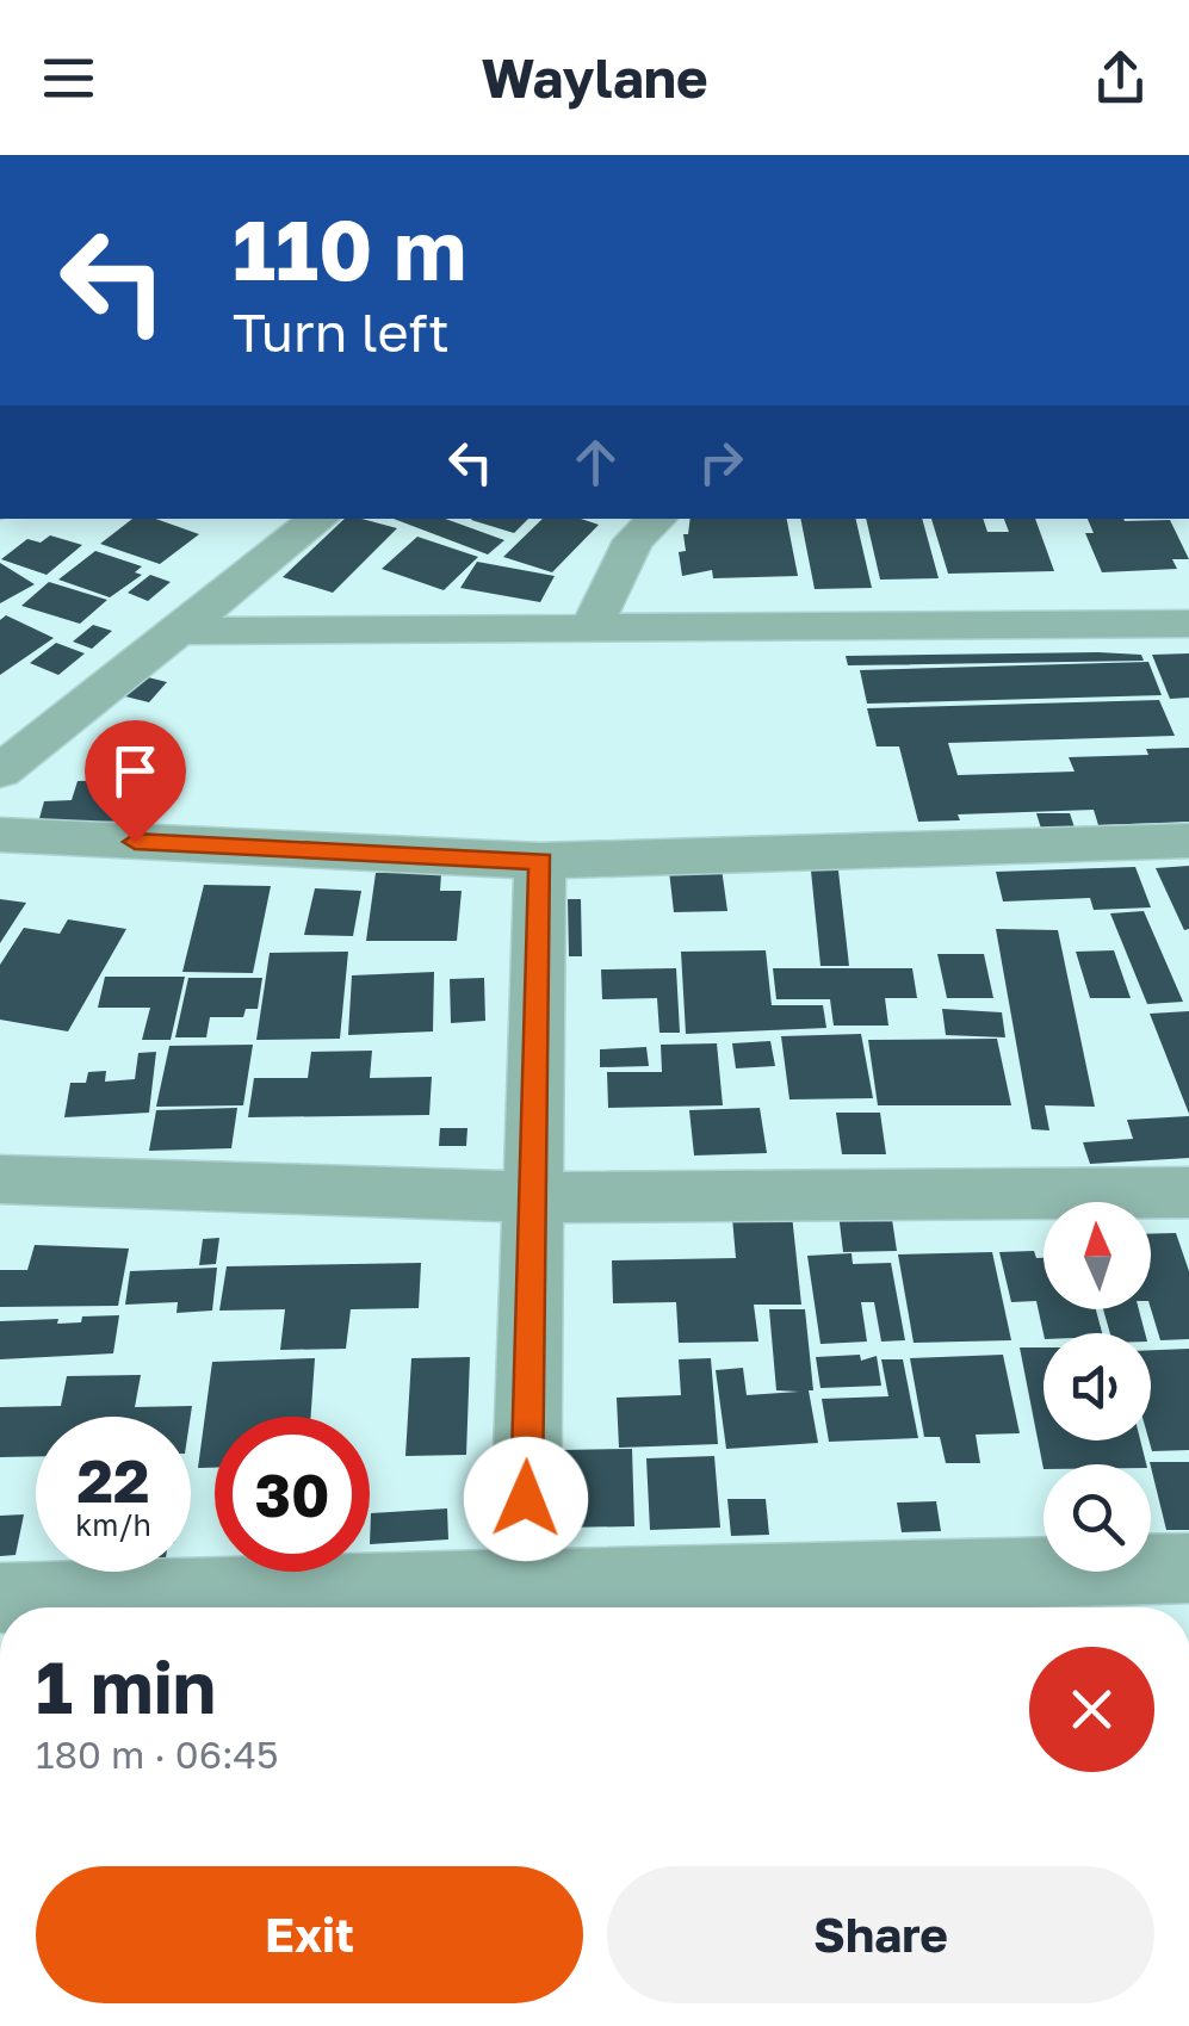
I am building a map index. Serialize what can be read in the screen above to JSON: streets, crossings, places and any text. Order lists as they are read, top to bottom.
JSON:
{
  "north": "top",
  "page": {
    "header": "Waylane",
    "turn": ["110 m", "Turn left"],
    "speed": "22 km/h",
    "limit": "30",
    "heading": ["1 min", "180 m · 06:45"],
    "buttons": ["Exit", "Share"]
  }
}
